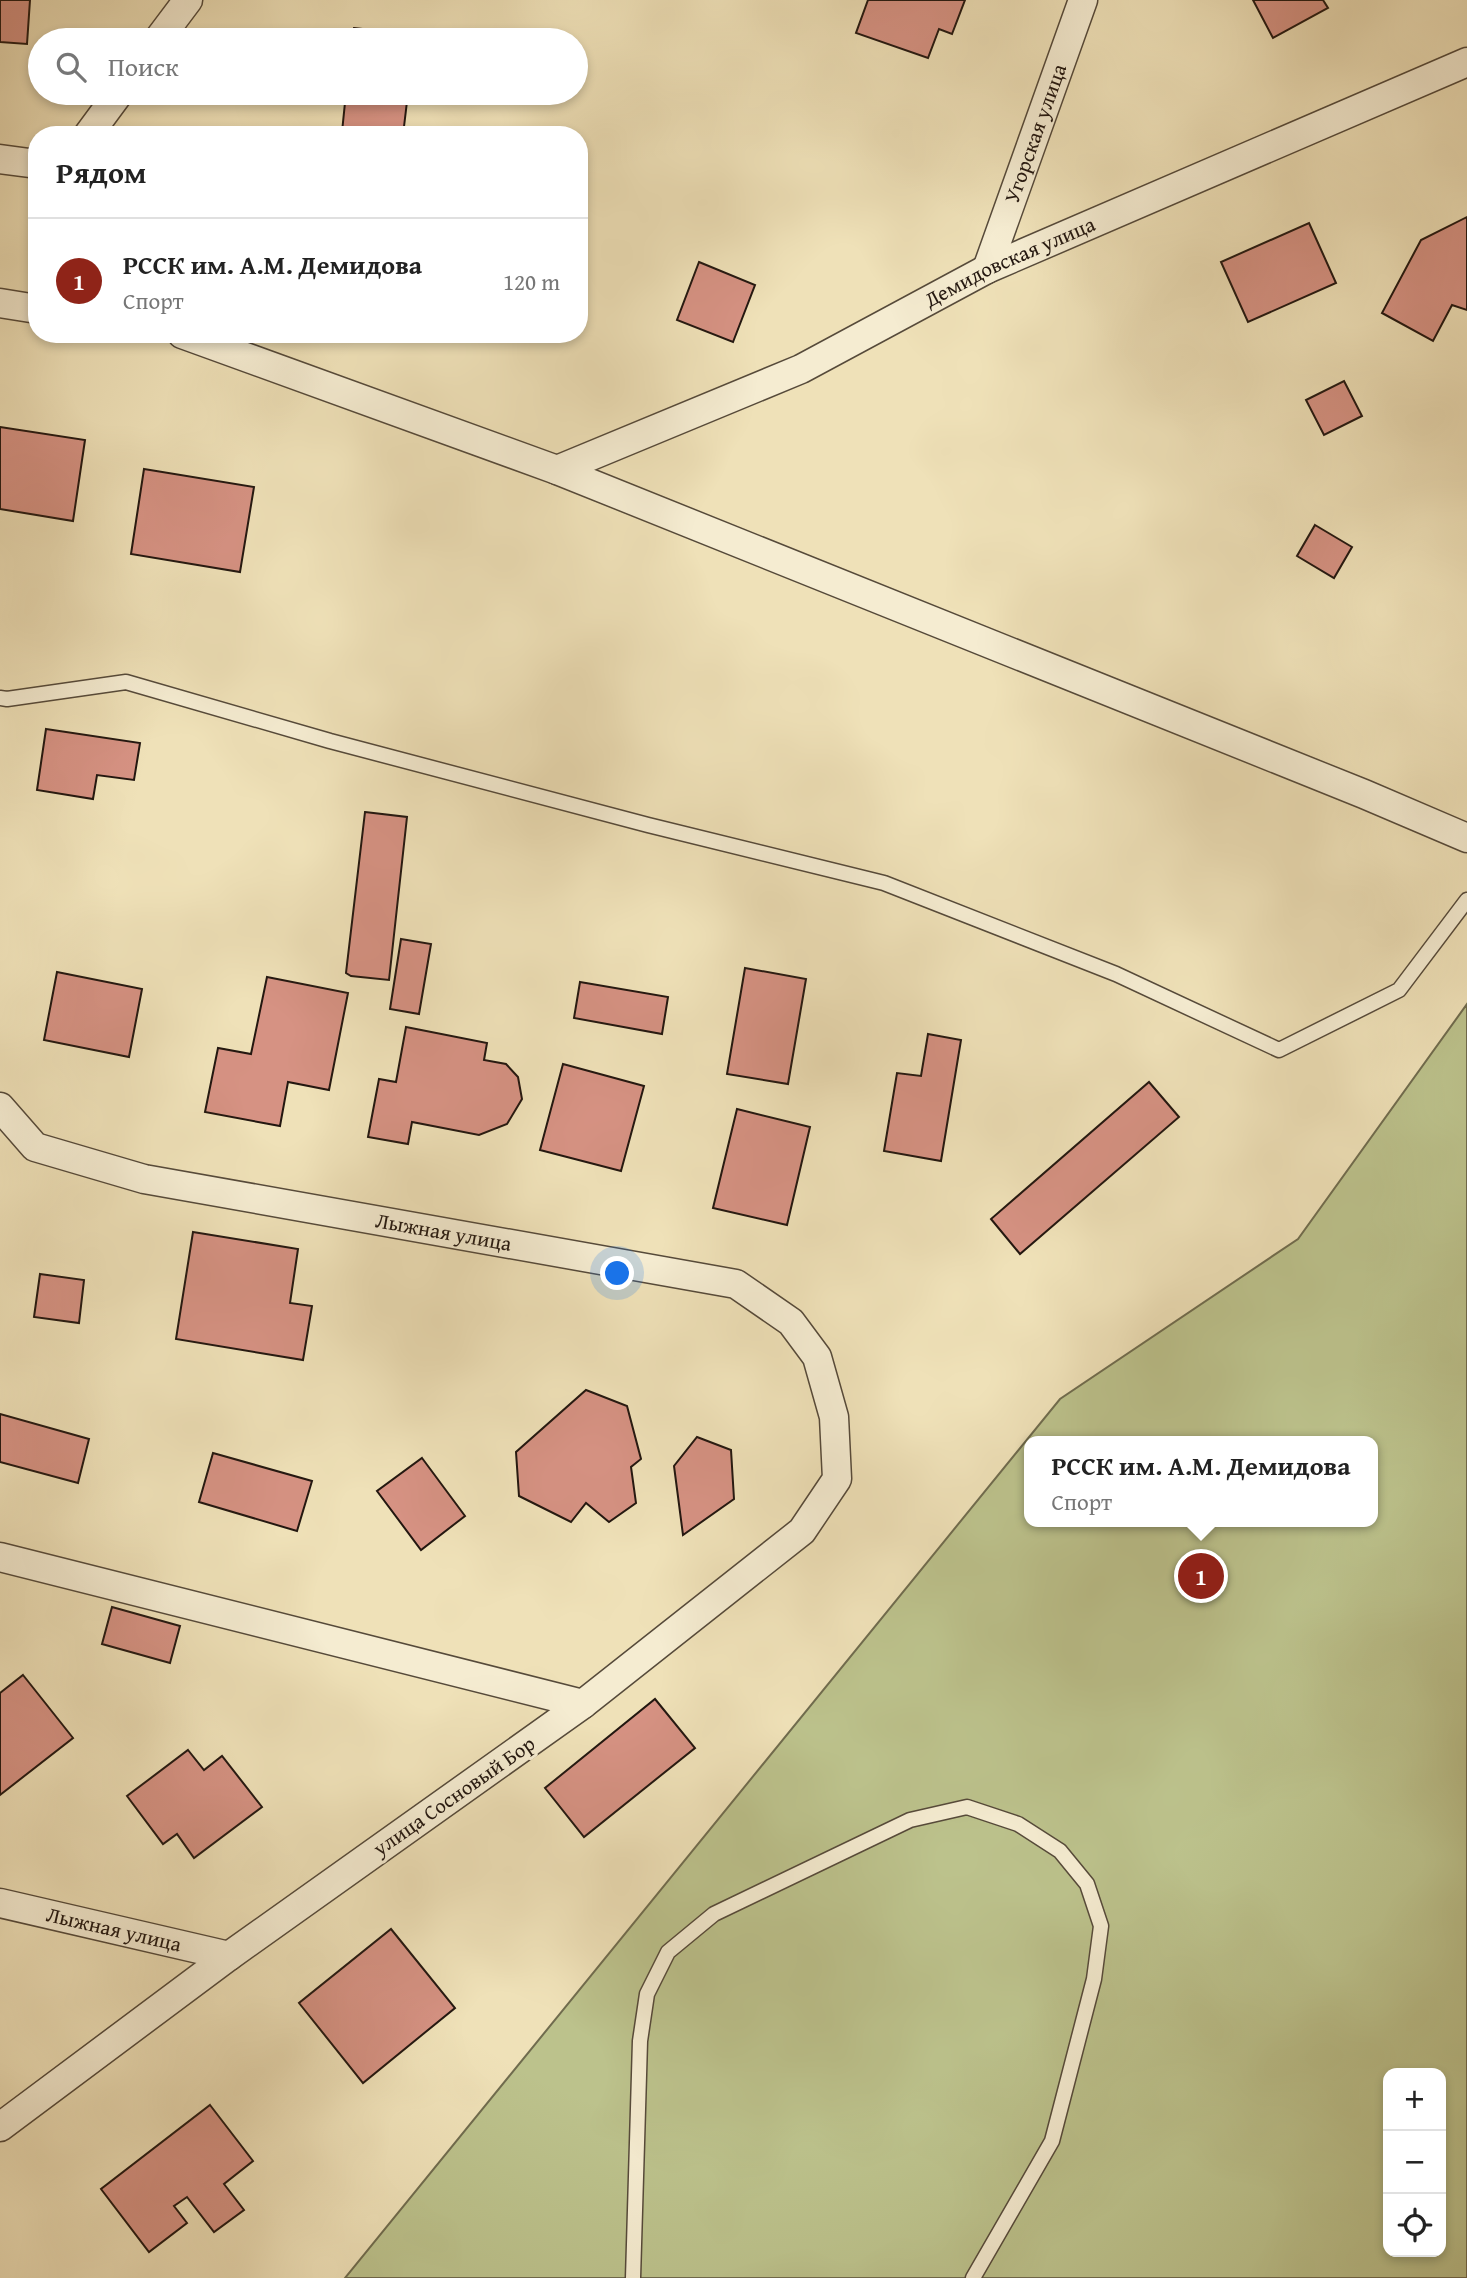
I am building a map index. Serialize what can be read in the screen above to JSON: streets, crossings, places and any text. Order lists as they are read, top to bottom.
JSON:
{
  "streets": {
    "street": [
      "Угорская улица",
      "Демидовская улица",
      "Лыжная улица",
      "улица Сосновый Бор"
    ]
  },
  "crossings": [
    ["Угорская улица", "Демидовская улица"],
    ["Лыжная улица", "улица Сосновый Бор"]
  ],
  "page": {
    "search": "Поиск",
    "heading": "Рядом",
    "list": [
      {
        "mark": "1",
        "name": "РССК им. А.М. Демидова",
        "note": "Спорт",
        "value": "120 m"
      }
    ],
    "popup": ["РССК им. А.М. Демидова", "Спорт"],
    "pins": "1",
    "map_buttons": ["+", "−"]
  }
}
